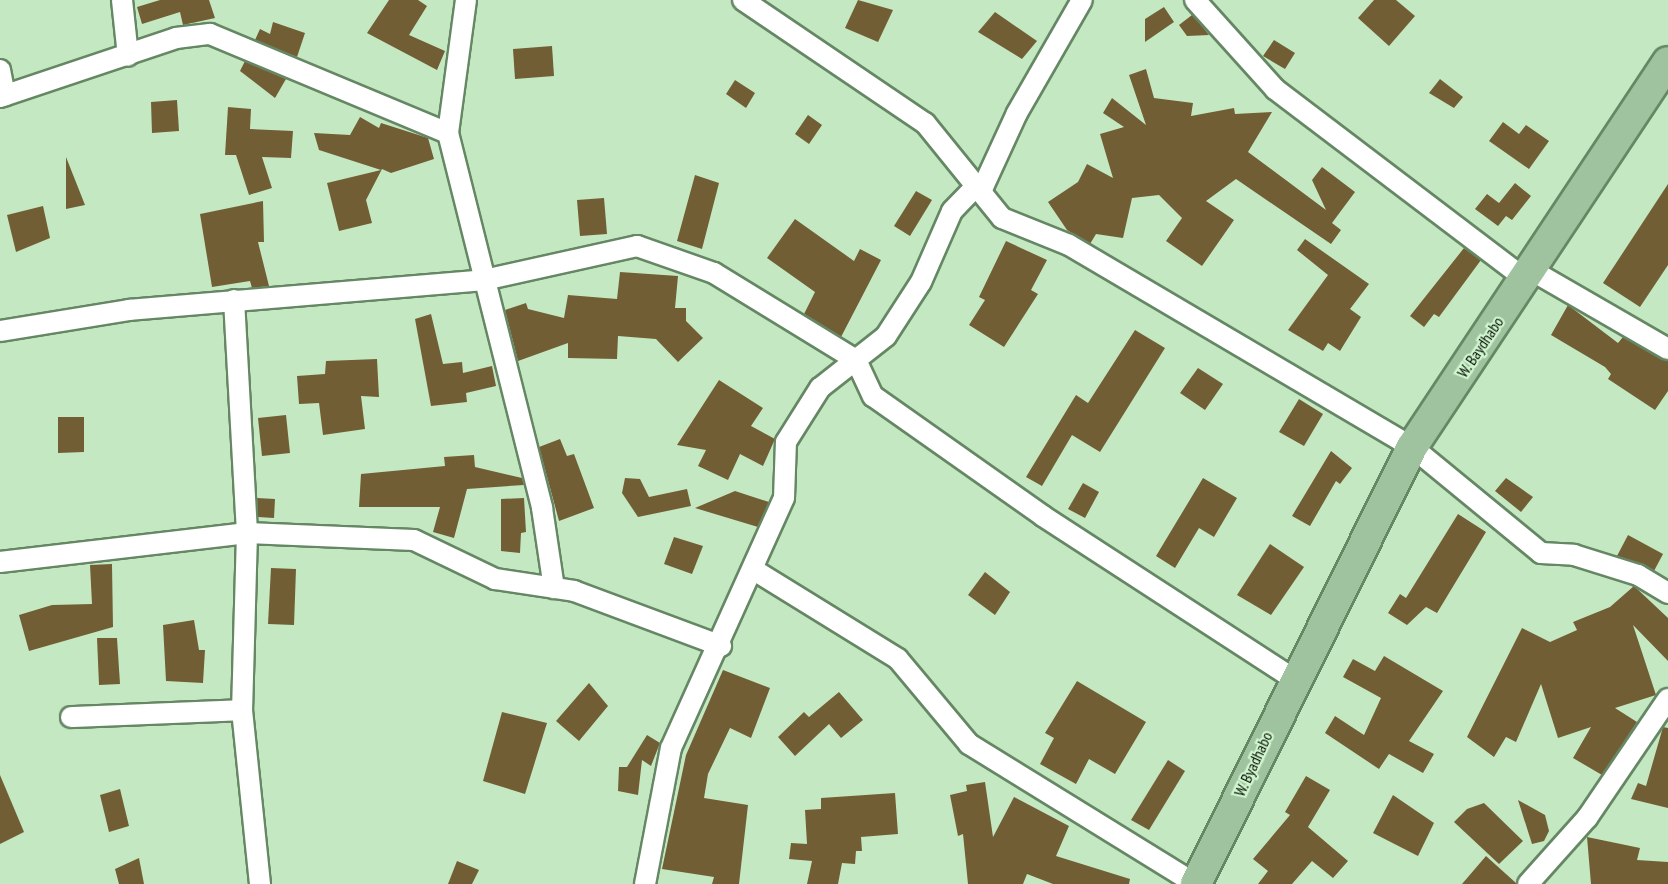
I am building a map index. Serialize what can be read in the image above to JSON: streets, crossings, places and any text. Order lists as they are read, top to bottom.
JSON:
{
  "streets": {
    "main road": ["W. Baydhabo", "W. Byadhabo"]
  },
  "crossings": [
    ["W. Baydhabo", "W. Byadhabo"]
  ]
}
